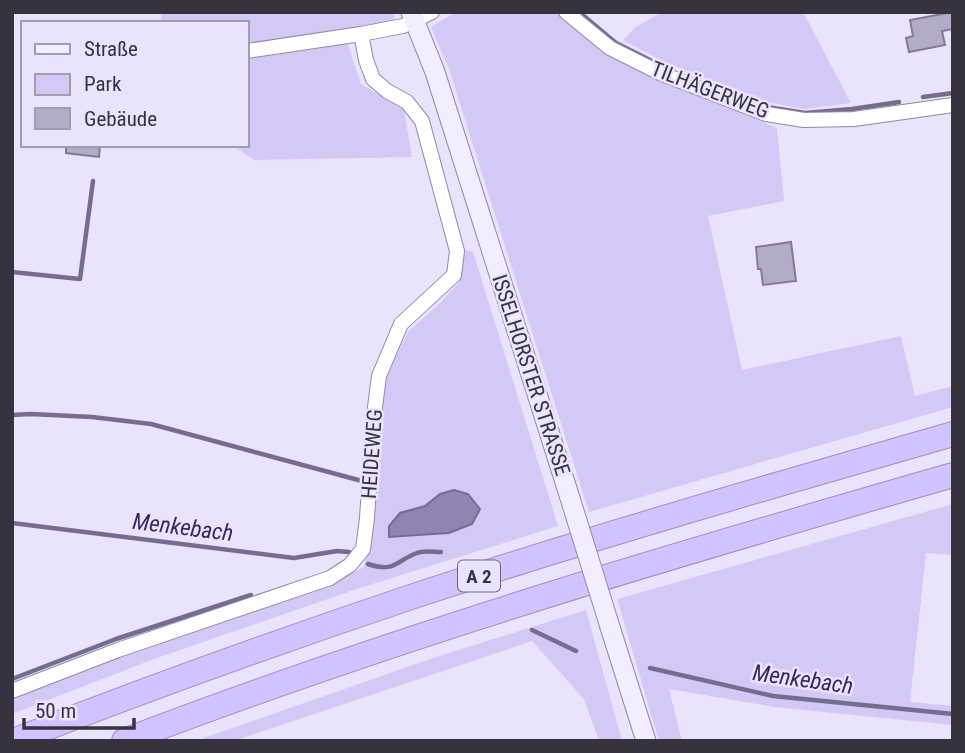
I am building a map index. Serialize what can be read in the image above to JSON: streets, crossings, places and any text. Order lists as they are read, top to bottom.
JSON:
{
  "streets": {
    "highway": ["A 2"],
    "street": ["TILHÄGERWEG", "ISSELHORSTER STRASSE", "HEIDEWEG"]
  },
  "water": ["Menkebach"],
  "legend": ["Straße", "Park", "Gebäude"],
  "scale_bar": "50 m"
}
